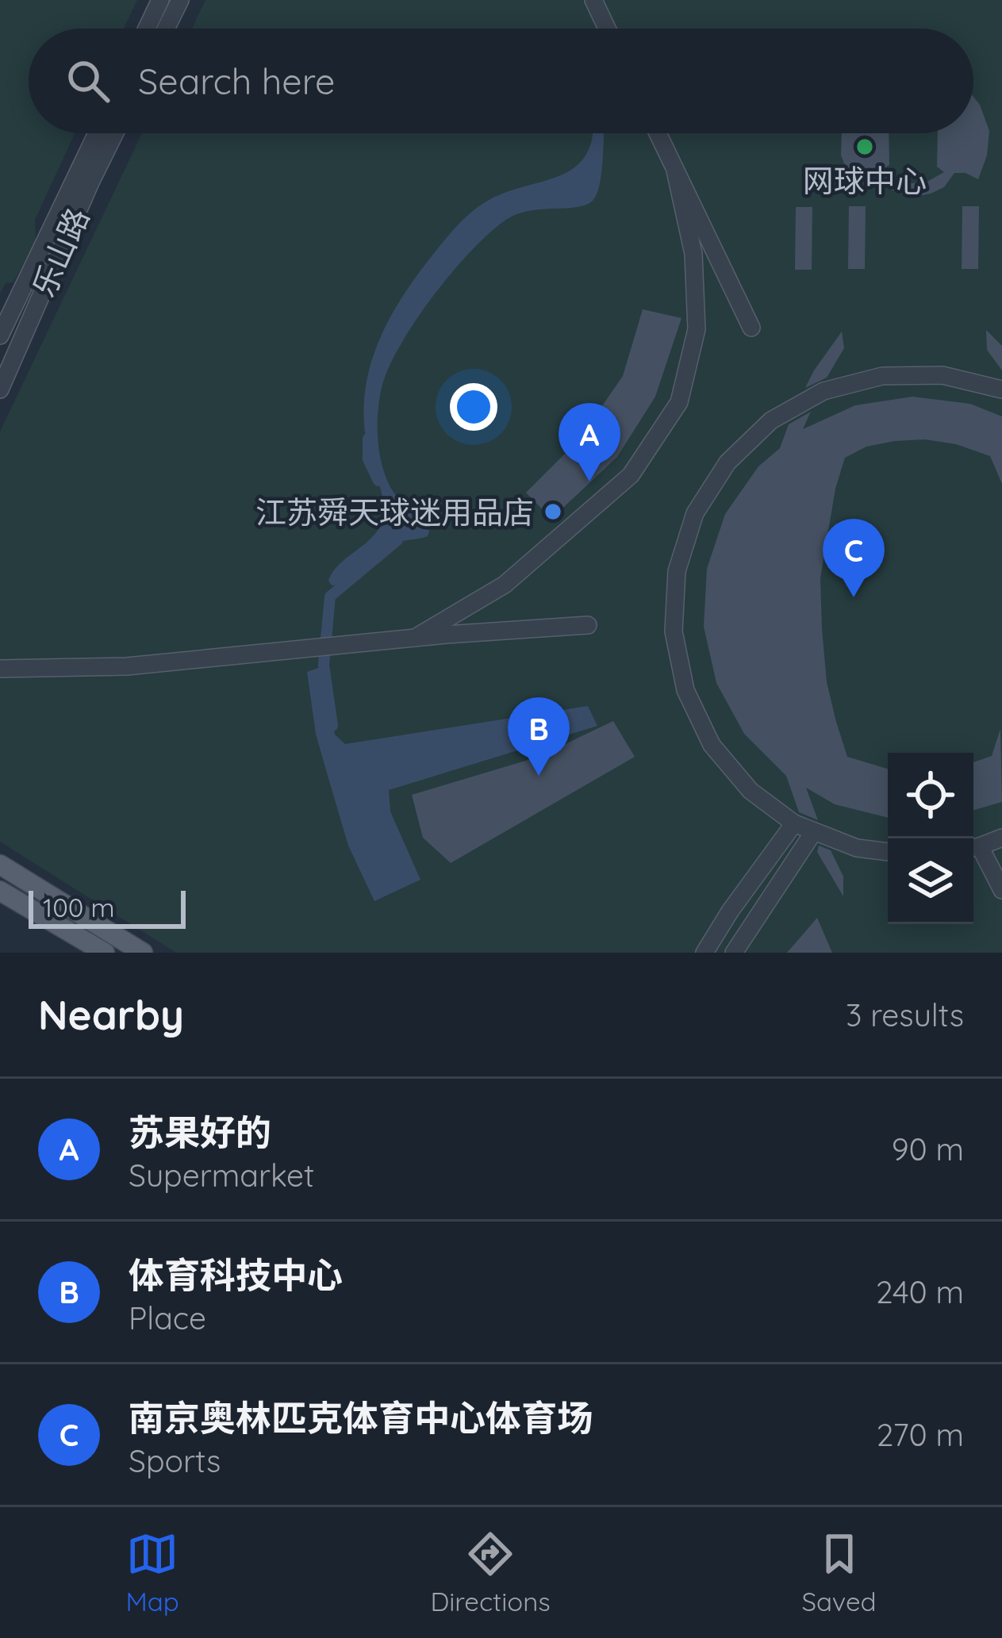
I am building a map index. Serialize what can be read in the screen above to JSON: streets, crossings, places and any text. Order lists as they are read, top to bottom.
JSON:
{
  "streets": {
    "street": ["乐山路"]
  },
  "places": ["网球中心", "江苏舜天球迷用品店"],
  "scale_bar": "100 m",
  "page": {
    "search": "Search here",
    "pins": ["A", "C", "B"],
    "scale": "100 m",
    "heading": ["Nearby", "3 results"],
    "list": [
      {
        "mark": "A",
        "name": "苏果好的",
        "note": "Supermarket",
        "value": "90 m"
      },
      {
        "mark": "B",
        "name": "体育科技中心",
        "note": "Place",
        "value": "240 m"
      },
      {
        "mark": "C",
        "name": "南京奥林匹克体育中心体育场",
        "note": "Sports",
        "value": "270 m"
      }
    ],
    "nav": ["Map", "Directions", "Saved"]
  }
}
